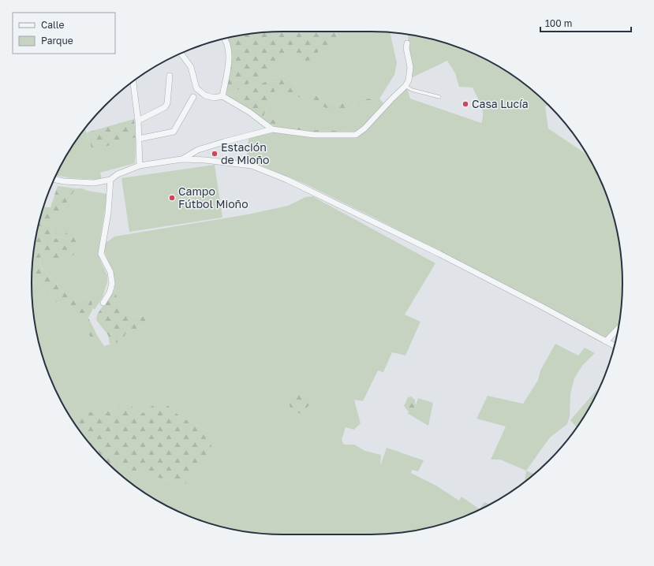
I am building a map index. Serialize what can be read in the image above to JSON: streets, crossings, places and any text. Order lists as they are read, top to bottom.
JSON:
{
  "places": ["Casa Lucía", "Estación de Mioño", "Campo Fútbol Mioño"],
  "legend": ["Calle", "Parque"],
  "scale_bar": "100 m"
}
